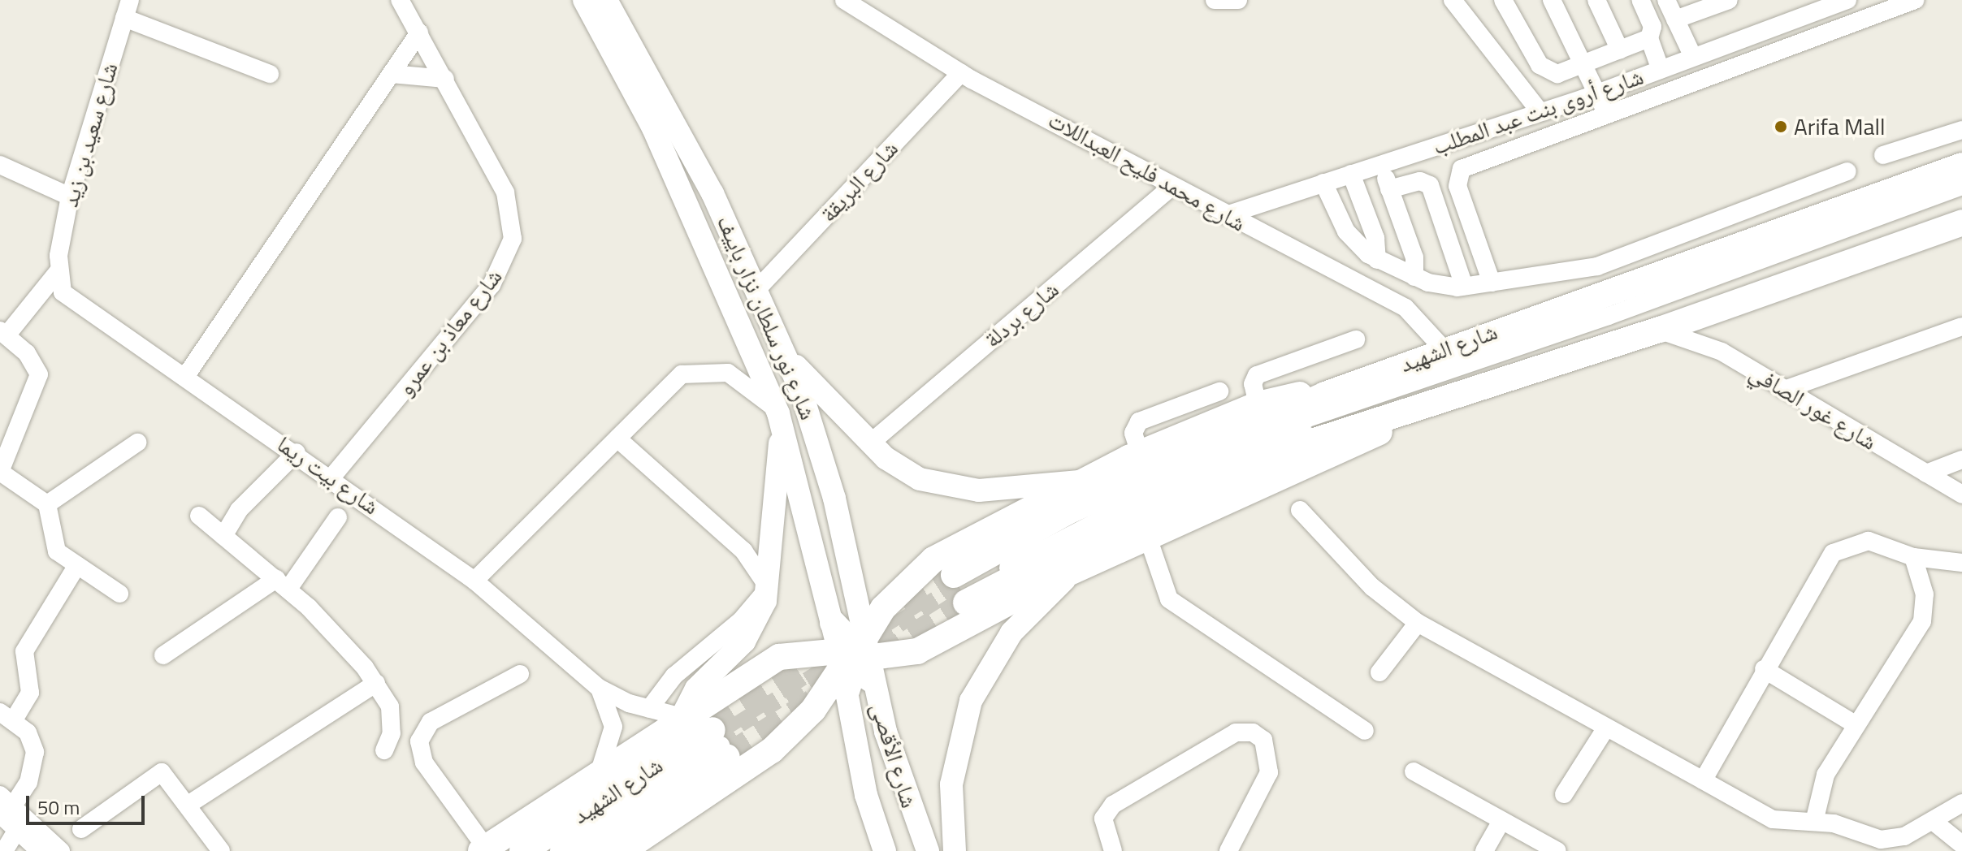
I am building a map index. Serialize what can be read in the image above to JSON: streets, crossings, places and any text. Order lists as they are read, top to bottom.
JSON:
{
  "streets": {
    "highway": ["شارع الشهيد"],
    "main road": ["شارع نور سلطان نزار باييف", "شارع الأقصى"],
    "street": [
      "شارع أروى بنت عبد المطلب",
      "شارع سعيد بن زيد",
      "شارع محمد فليح العبداللات",
      "شارع البريقة",
      "شارع بردلة",
      "شارع معاذ بن عمرو",
      "شارع غور الصافي",
      "شارع بيت ريما"
    ]
  },
  "crossings": [
    ["شارع أروى بنت عبد المطلب", "شارع محمد فليح العبداللات"],
    ["شارع سعيد بن زيد", "شارع بيت ريما"],
    ["شارع محمد فليح العبداللات", "شارع البريقة"],
    ["شارع محمد فليح العبداللات", "شارع بردلة"],
    ["شارع محمد فليح العبداللات", "شارع الشهيد"],
    ["شارع البريقة", "شارع نور سلطان نزار باييف"],
    ["شارع نور سلطان نزار باييف", "شارع الأقصى"],
    ["شارع معاذ بن عمرو", "شارع بيت ريما"],
    ["شارع الشهيد", "شارع غور الصافي"]
  ],
  "places": ["Arifa Mall"],
  "scale_bar": "50 m"
}
